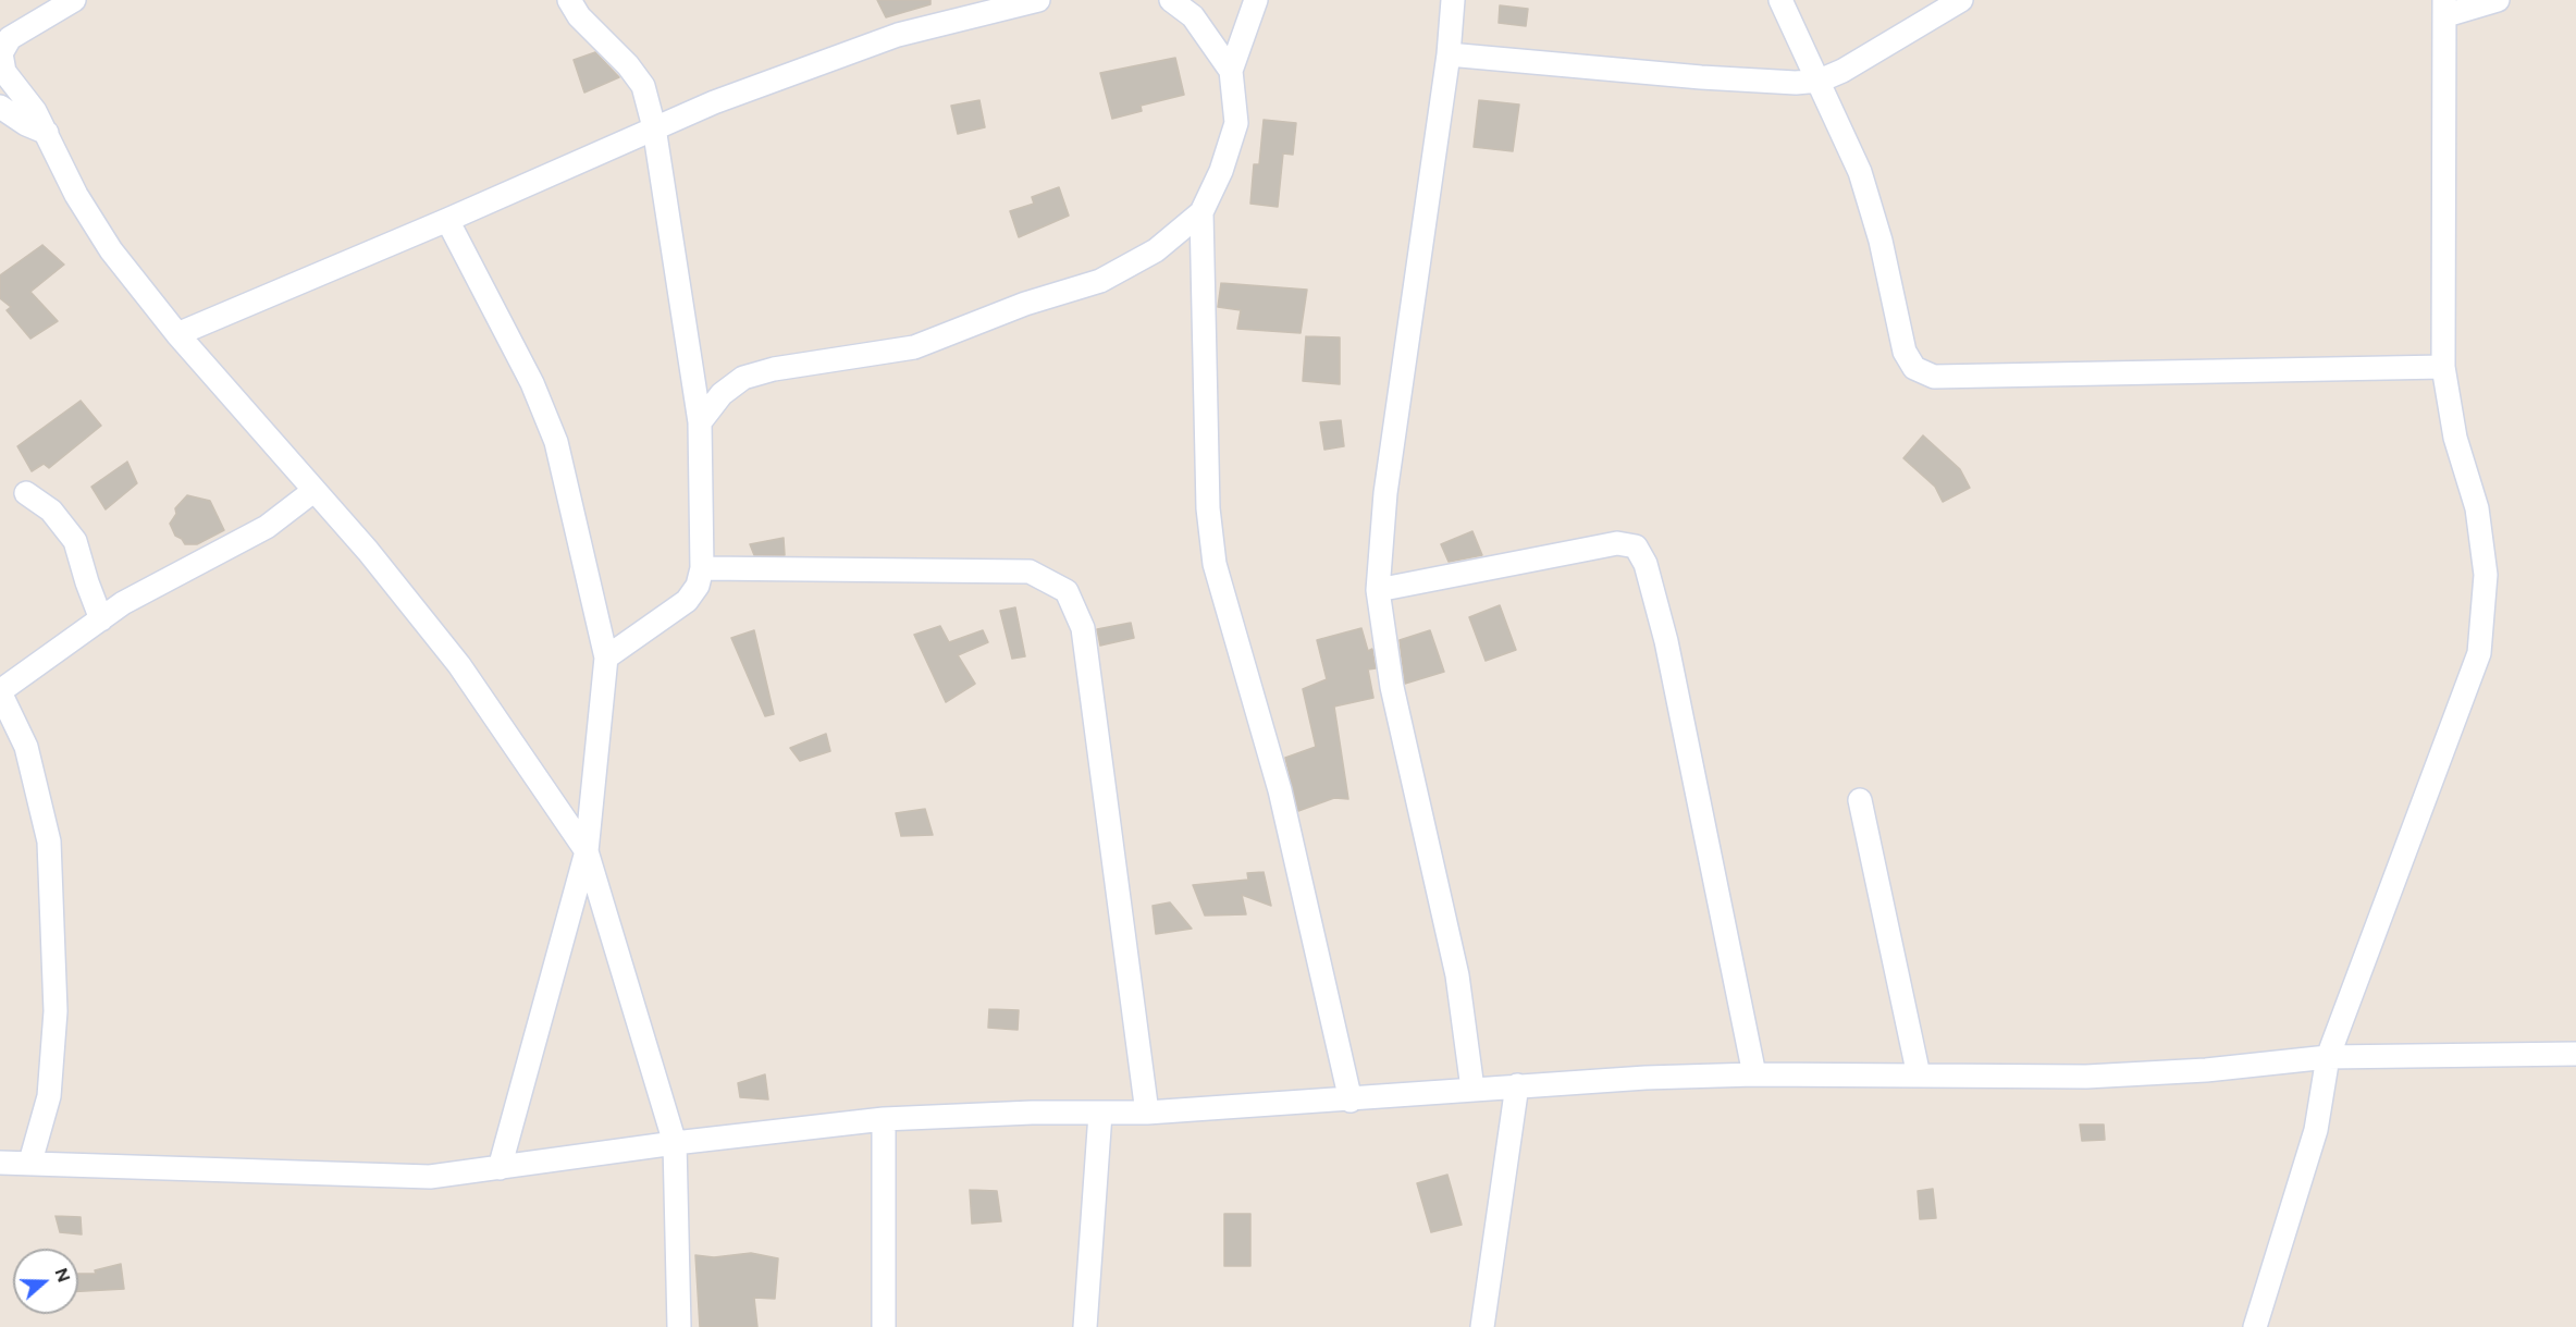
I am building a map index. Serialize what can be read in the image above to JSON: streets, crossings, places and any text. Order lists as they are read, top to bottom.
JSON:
{
  "north": "right"
}
